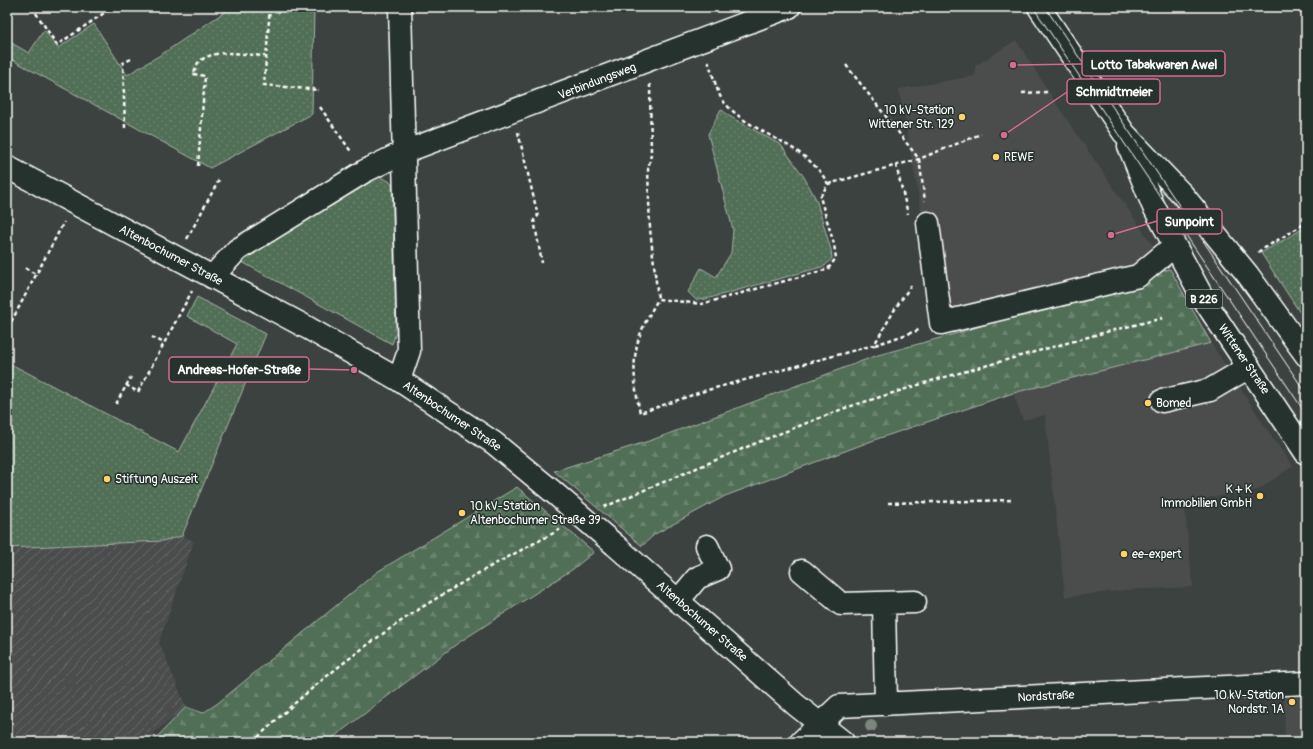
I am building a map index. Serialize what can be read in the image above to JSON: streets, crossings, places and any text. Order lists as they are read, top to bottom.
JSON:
{
  "streets": {
    "street": [
      "Verbindungsweg",
      "Altenbochumer Straße",
      "B 226",
      "Wittener Straße",
      "Nordstraße"
    ]
  },
  "crossings": [
    ["Verbindungsweg", "Altenbochumer Straße"],
    ["Altenbochumer Straße", "Nordstraße"]
  ],
  "places": [
    "Lotto Tabakwaren Awel",
    "10 kV-Station Wittener Str. 129",
    "Schmidtmeier",
    "REWE",
    "Sunpoint",
    "Andreas-Hofer-Straße",
    "Bomed",
    "Stiftung Auszeit",
    "K + K Immobilien GmbH",
    "10 kV-Station Altenbochumer Straße 39",
    "ee-expert",
    "10 kV-Station Nordstr. 1A"
  ]
}
